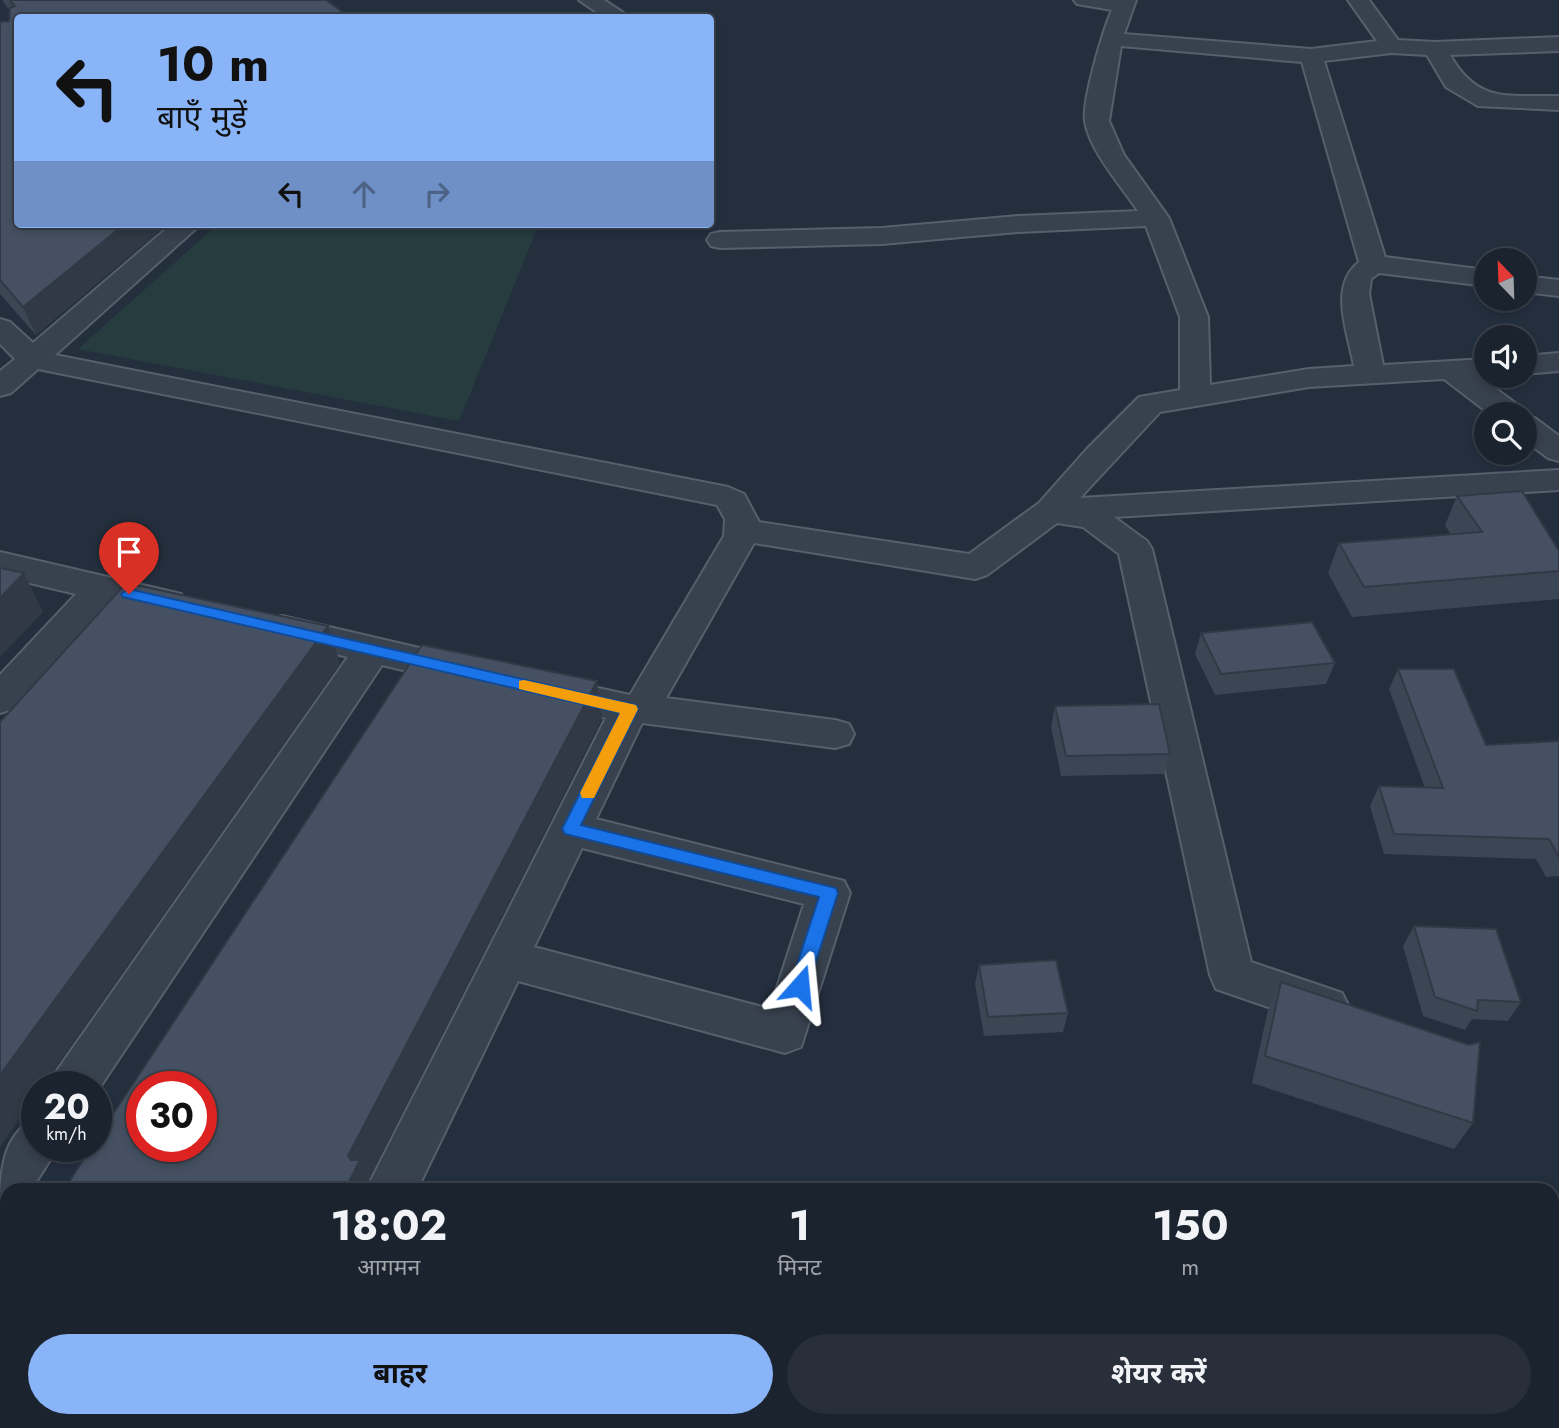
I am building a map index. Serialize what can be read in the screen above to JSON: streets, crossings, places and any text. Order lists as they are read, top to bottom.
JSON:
{
  "north": "top left",
  "page": {
    "turn": ["10 m", "बाएँ मुड़ें"],
    "speed": "20 km/h",
    "limit": "30",
    "eta": [
      "18:02",
      "आगमन",
      "1",
      "मिनट",
      "150",
      "m"
    ],
    "buttons": ["बाहर", "शेयर करें"]
  }
}
